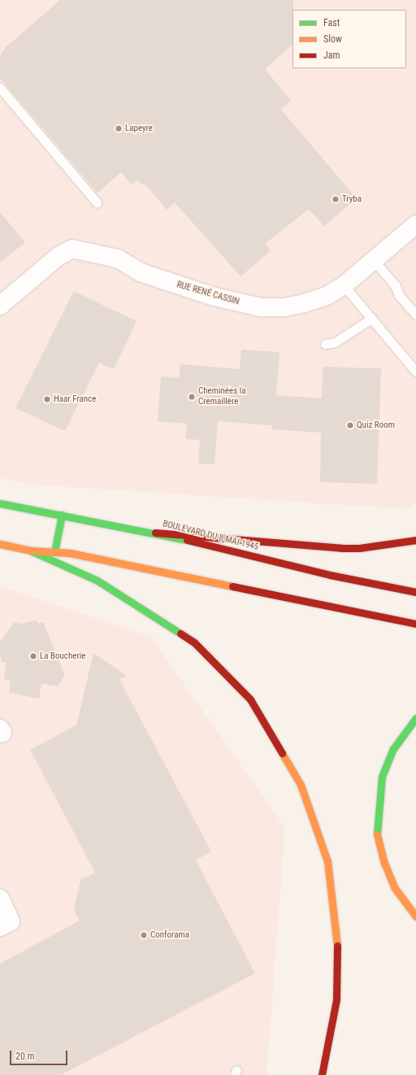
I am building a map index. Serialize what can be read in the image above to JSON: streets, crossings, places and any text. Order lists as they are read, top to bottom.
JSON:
{
  "streets": {
    "main road": ["BOULEVARD DU 8 MAI 1945"],
    "street": ["RUE RENÉ CASSIN"]
  },
  "places": [
    "Lapeyre",
    "Tryba",
    "Cheminées la Cremaillère",
    "Haar France",
    "Quiz Room",
    "La Boucherie",
    "Conforama"
  ],
  "legend": ["Fast", "Slow", "Jam"],
  "scale_bar": "20 m"
}
